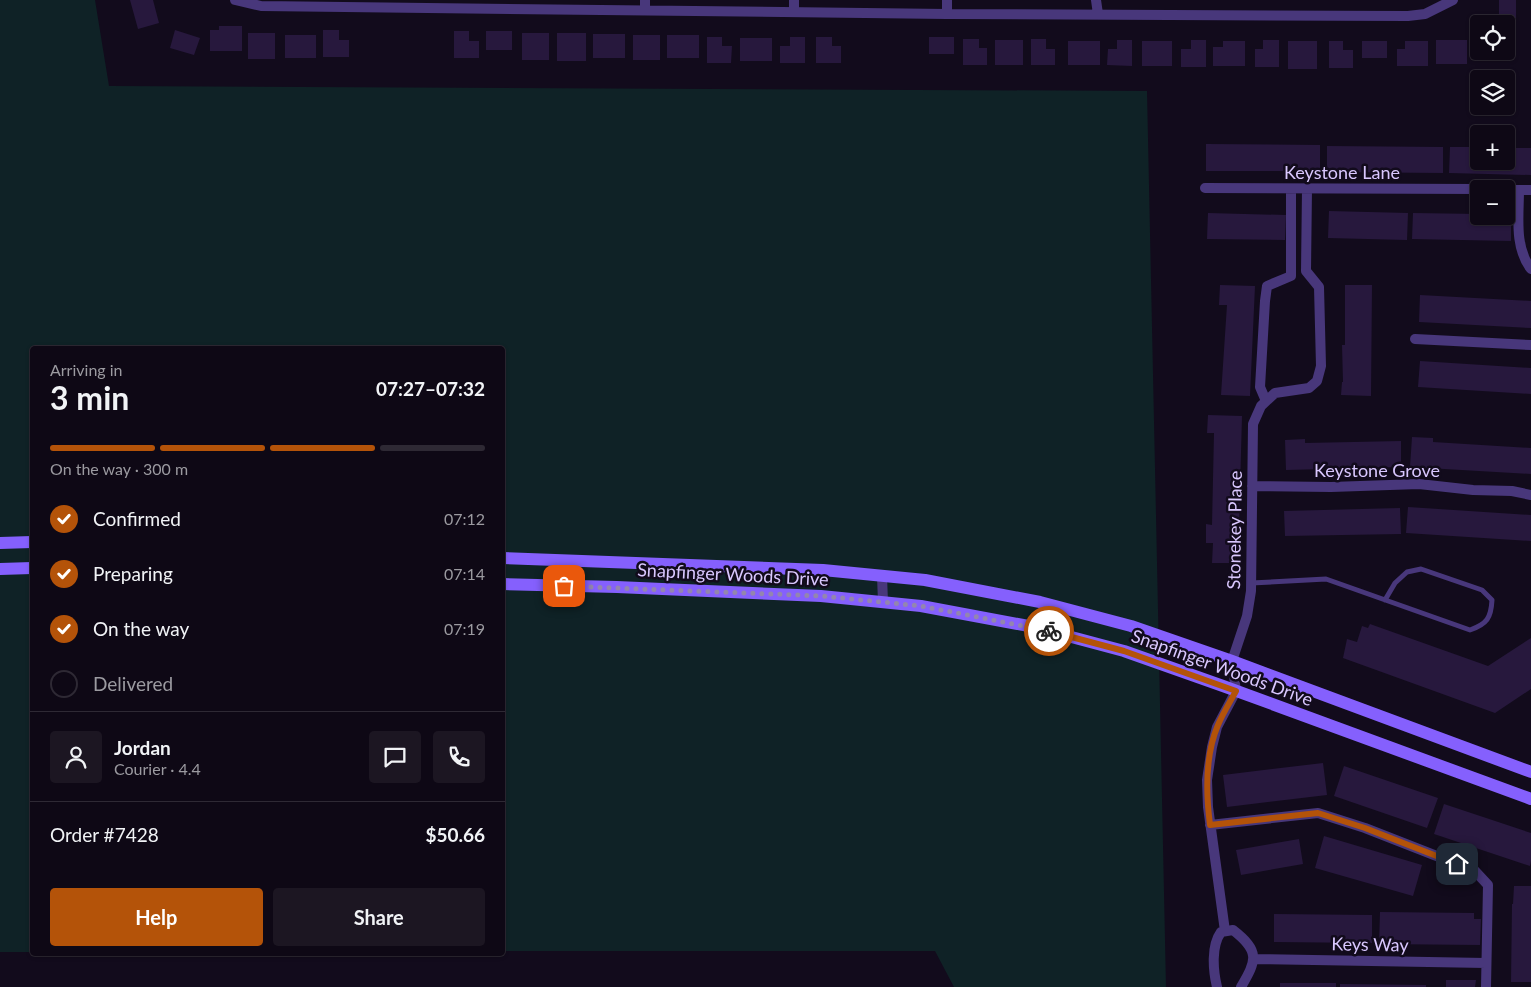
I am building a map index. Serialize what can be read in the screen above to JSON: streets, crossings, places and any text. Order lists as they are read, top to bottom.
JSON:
{
  "streets": {
    "main road": ["Snapfinger Woods Drive"],
    "street": [
      "Keystone Lane",
      "Keystone Grove",
      "Stonekey Place",
      "Keys Way"
    ]
  },
  "crossings": [
    ["Keystone Grove", "Stonekey Place"],
    ["Stonekey Place", "Snapfinger Woods Drive"]
  ],
  "page": {
    "map_buttons": ["+", "−"],
    "heading": ["3 min", "Arriving in", "07:27–07:32"],
    "panel": [
      "Jordan",
      "Courier · 4.4",
      "Order #7428",
      "$50.66"
    ],
    "bar": "On the way · 300 m",
    "list": [
      ["Confirmed", "07:12"],
      ["Preparing", "07:14"],
      ["On the way", "07:19"],
      "Delivered"
    ],
    "buttons": ["Help", "Share"]
  }
}
